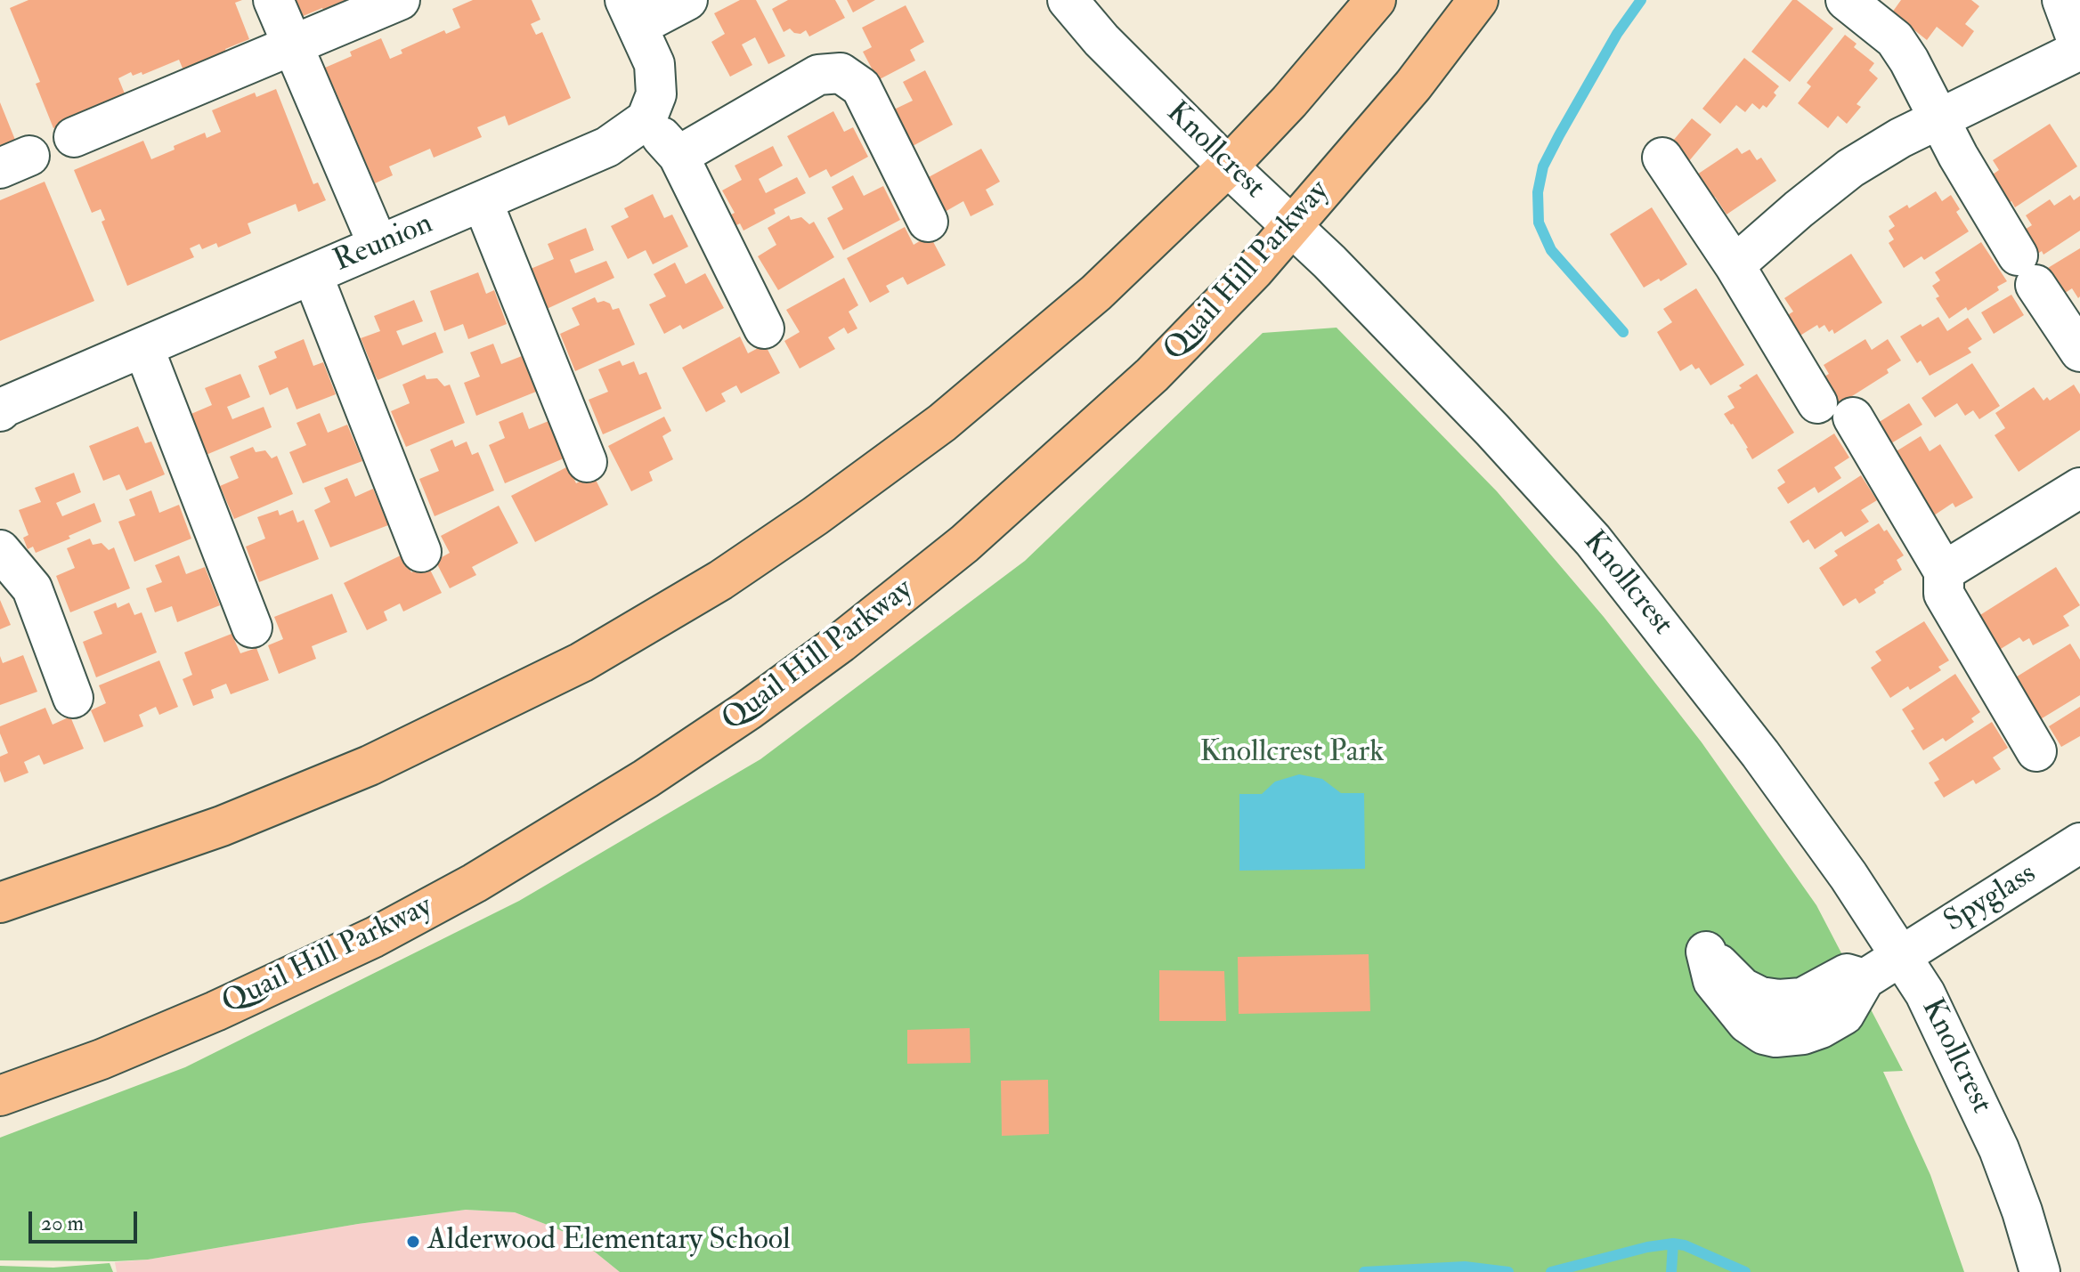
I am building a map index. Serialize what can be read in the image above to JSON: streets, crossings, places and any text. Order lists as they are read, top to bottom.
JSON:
{
  "streets": {
    "main road": ["Quail Hill Parkway"],
    "street": ["Knollcrest", "Reunion", "Spyglass"]
  },
  "crossings": [
    ["Knollcrest", "Quail Hill Parkway"],
    ["Knollcrest", "Spyglass"]
  ],
  "parks": ["Knollcrest Park"],
  "places": ["Alderwood Elementary School"],
  "scale_bar": "20 m"
}
